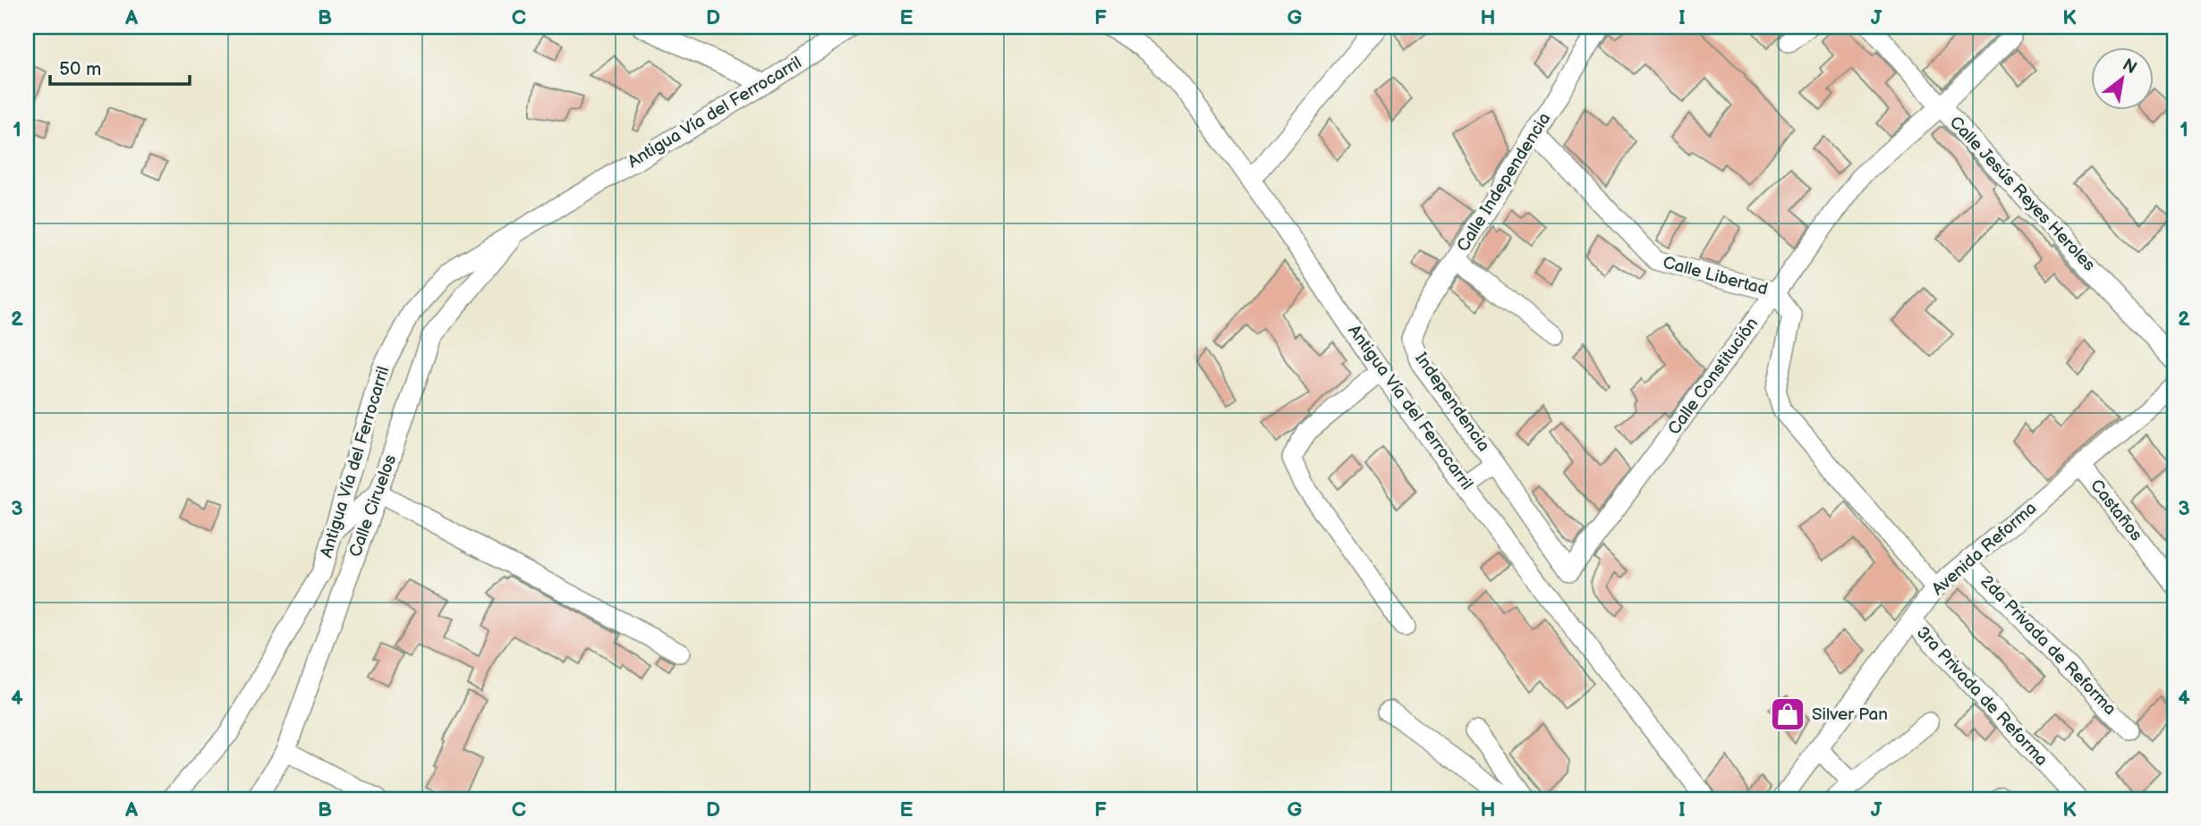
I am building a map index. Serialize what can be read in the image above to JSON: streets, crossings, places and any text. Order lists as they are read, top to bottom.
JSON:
{
  "streets": {
    "street": [
      "Antigua Vía del Ferrocarril",
      "Calle Independencia",
      "Calle Jesús Reyes Heroles",
      "Calle Libertad",
      "Calle Constitución",
      "Independencia",
      "Calle Ciruelos",
      "Castaños",
      "Avenida Reforma",
      "2da Privada de Reforma",
      "3ra Privada de Reforma"
    ]
  },
  "crossings": [
    ["Antigua Vía del Ferrocarril", "Independencia"],
    ["Antigua Vía del Ferrocarril", "Calle Ciruelos"],
    ["Calle Independencia", "Calle Libertad"],
    ["Calle Independencia", "Independencia"],
    ["Calle Jesús Reyes Heroles", "Calle Constitución"],
    ["Calle Libertad", "Calle Constitución"],
    ["Calle Libertad", "Avenida Reforma"],
    ["Calle Constitución", "Independencia"],
    ["Castaños", "Avenida Reforma"],
    ["Avenida Reforma", "2da Privada de Reforma"],
    ["Avenida Reforma", "3ra Privada de Reforma"]
  ],
  "places": {
    "shop": ["Silver Pan"]
  },
  "scale_bar": "50 m",
  "north": "top right",
  "grid": {
    "columns": [
      "A",
      "B",
      "C",
      "D",
      "E",
      "F",
      "G",
      "H",
      "I",
      "J",
      "K"
    ],
    "rows": [
      "1",
      "2",
      "3",
      "4"
    ]
  }
}
